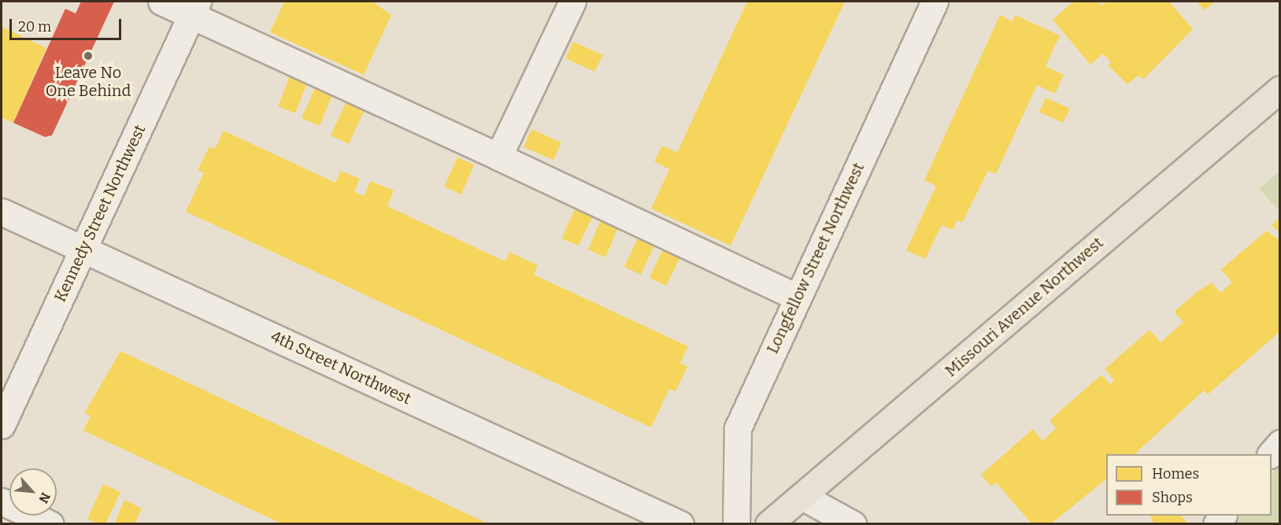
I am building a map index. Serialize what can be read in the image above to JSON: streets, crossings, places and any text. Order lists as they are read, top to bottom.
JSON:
{
  "streets": {
    "main road": ["Missouri Avenue Northwest"],
    "street": ["Kennedy Street Northwest", "Longfellow Street Northwest", "4th Street Northwest"]
  },
  "crossings": [
    ["Kennedy Street Northwest", "4th Street Northwest"]
  ],
  "places": ["Leave No One Behind"],
  "legend": ["Homes", "Shops"],
  "scale_bar": "20 m",
  "north": "bottom right"
}
